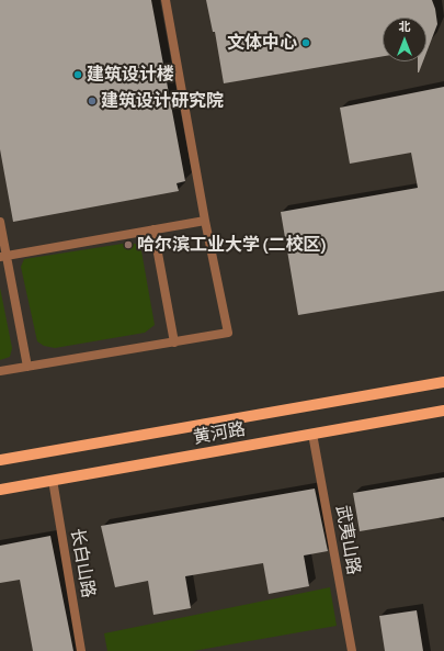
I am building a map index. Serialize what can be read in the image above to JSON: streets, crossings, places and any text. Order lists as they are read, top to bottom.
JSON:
{
  "streets": {
    "main road": ["黄河路"],
    "street": ["武夷山路", "长白山路"]
  },
  "crossings": [
    ["黄河路", "武夷山路"],
    ["黄河路", "长白山路"]
  ],
  "places": [
    "文体中心",
    "建筑设计楼",
    "建筑设计研究院",
    "哈尔滨工业大学 (二校区)"
  ],
  "north": "top"
}
